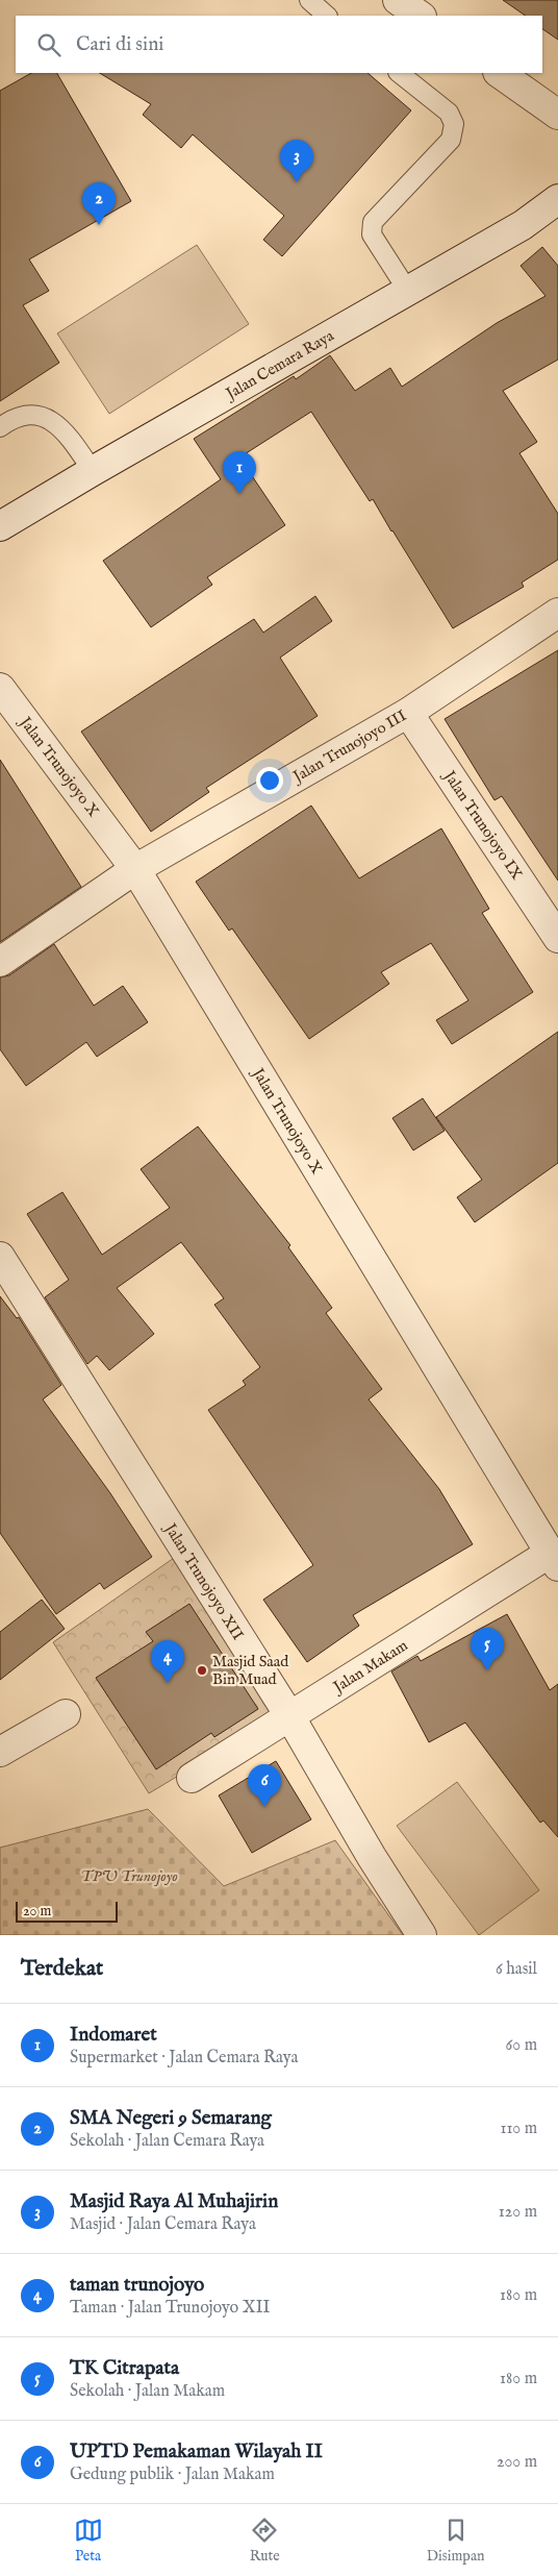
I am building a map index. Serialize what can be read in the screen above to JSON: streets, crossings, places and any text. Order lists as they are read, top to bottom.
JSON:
{
  "streets": {
    "street": [
      "Jalan Cemara Raya",
      "Jalan Trunojoyo III",
      "Jalan Trunojoyo X",
      "Jalan Trunojoyo IX",
      "Jalan Trunojoyo XII",
      "Jalan Makam"
    ]
  },
  "crossings": [
    ["Jalan Trunojoyo III", "Jalan Trunojoyo X"],
    ["Jalan Trunojoyo III", "Jalan Trunojoyo IX"],
    ["Jalan Trunojoyo X", "Jalan Makam"],
    ["Jalan Trunojoyo XII", "Jalan Makam"]
  ],
  "parks": ["TPU Trunojoyo"],
  "places": ["Masjid Saad Bin Muad"],
  "scale_bar": "20 m",
  "page": {
    "search": "Cari di sini",
    "pins": [
      "3",
      "2",
      "1",
      "5",
      "4",
      "6"
    ],
    "scale": "20 m",
    "heading": ["Terdekat", "6 hasil"],
    "list": [
      {
        "mark": "1",
        "name": "Indomaret",
        "note": "Supermarket · Jalan Cemara Raya",
        "value": "60 m"
      },
      {
        "mark": "2",
        "name": "SMA Negeri 9 Semarang",
        "note": "Sekolah · Jalan Cemara Raya",
        "value": "110 m"
      },
      {
        "mark": "3",
        "name": "Masjid Raya Al Muhajirin",
        "note": "Masjid · Jalan Cemara Raya",
        "value": "120 m"
      },
      {
        "mark": "4",
        "name": "taman trunojoyo",
        "note": "Taman · Jalan Trunojoyo XII",
        "value": "180 m"
      },
      {
        "mark": "5",
        "name": "TK Citrapata",
        "note": "Sekolah · Jalan Makam",
        "value": "180 m"
      },
      {
        "mark": "6",
        "name": "UPTD Pemakaman Wilayah II",
        "note": "Gedung publik · Jalan Makam",
        "value": "200 m"
      }
    ],
    "nav": ["Peta", "Rute", "Disimpan"]
  }
}
